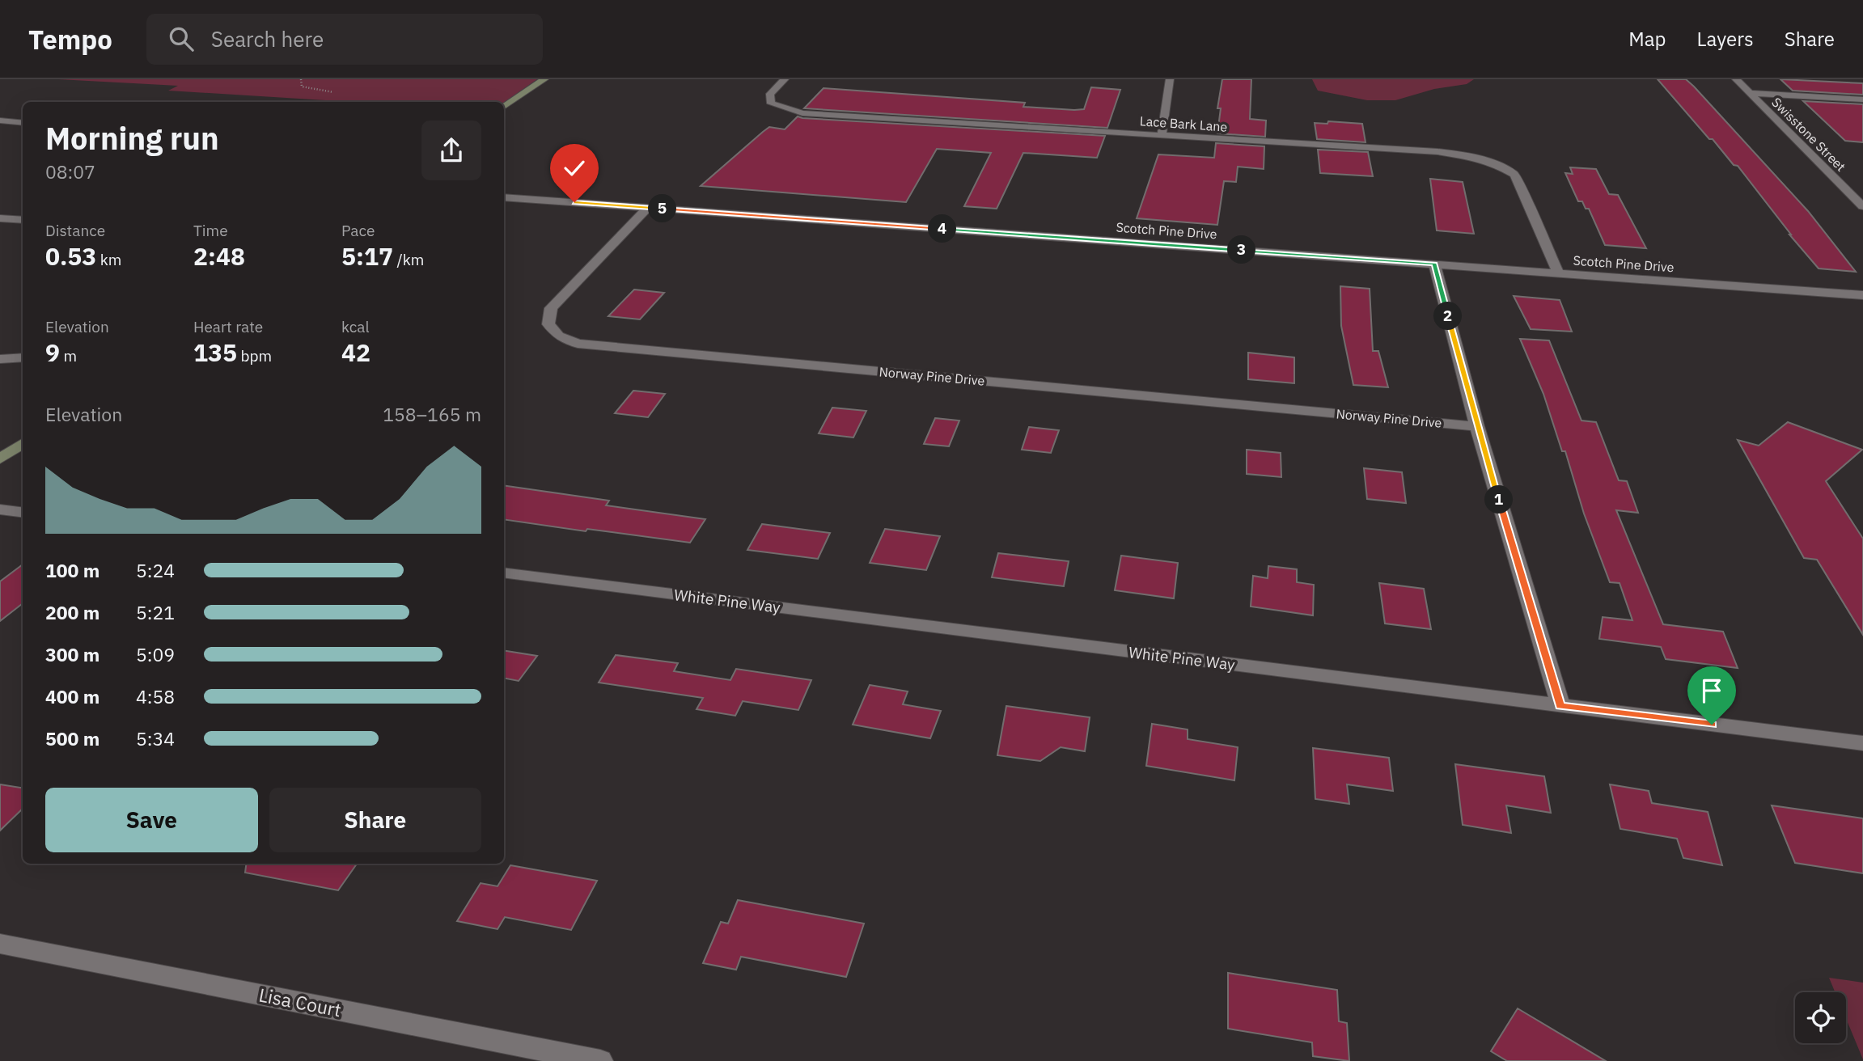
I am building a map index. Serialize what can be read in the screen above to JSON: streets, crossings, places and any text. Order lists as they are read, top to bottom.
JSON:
{
  "streets": {
    "street": [
      "Lace Bark Lane",
      "Swisstone Street",
      "Scotch Pine Drive",
      "Norway Pine Drive",
      "White Pine Way",
      "Lisa Court"
    ]
  },
  "crossings": [
    ["Lace Bark Lane", "Scotch Pine Drive"],
    ["Scotch Pine Drive", "Norway Pine Drive"]
  ],
  "page": {
    "header": "Tempo",
    "search": "Search here",
    "nav": ["Map", "Layers", "Share"],
    "heading": ["Morning run", "08:07"],
    "pins": [
      "5",
      "4",
      "3",
      "2",
      "1"
    ],
    "stats": [
      ["Distance", "0.53 km"],
      ["Time", "2:48"],
      ["Pace", "5:17 /km"],
      ["Elevation", "9 m"],
      ["Heart rate", "135 bpm"],
      ["kcal", "42"]
    ],
    "chart": ["Elevation", "158–165 m"],
    "list": [
      {
        "name": "100 m",
        "note": "5:24"
      },
      {
        "name": "200 m",
        "note": "5:21"
      },
      {
        "name": "300 m",
        "note": "5:09"
      },
      {
        "name": "400 m",
        "note": "4:58"
      },
      {
        "name": "500 m",
        "note": "5:34"
      }
    ],
    "buttons": ["Save", "Share"]
  }
}
